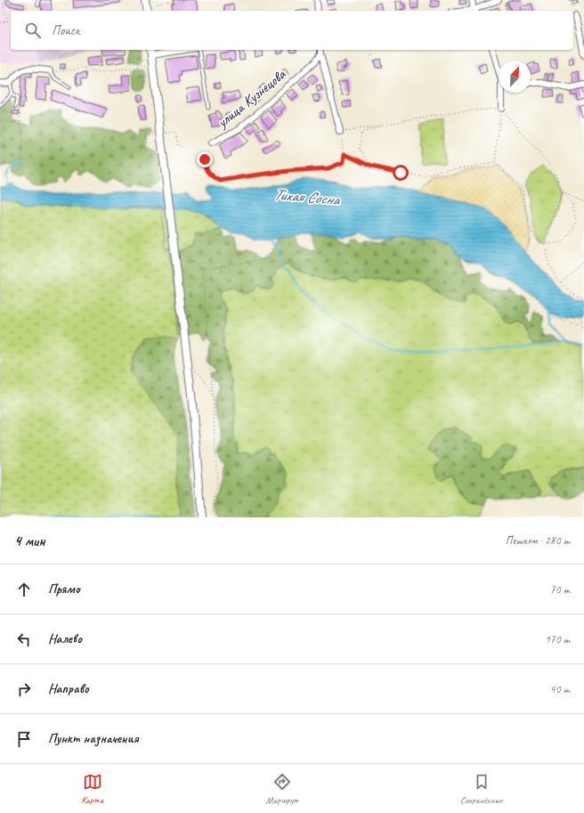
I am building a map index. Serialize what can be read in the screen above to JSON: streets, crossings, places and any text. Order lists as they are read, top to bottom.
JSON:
{
  "streets": {
    "street": ["улица Кузнецова"]
  },
  "water": ["Тихая Сосна"],
  "north": "top right",
  "page": {
    "search": "Поиск",
    "heading": ["4 мин", "Пешком · 280 m"],
    "list": [
      ["Прямо", "70 m"],
      ["Налево", "170 m"],
      ["Направо", "40 m"],
      "Пункт назначения"
    ],
    "nav": ["Карта", "Маршрут", "Сохранённые"]
  }
}
